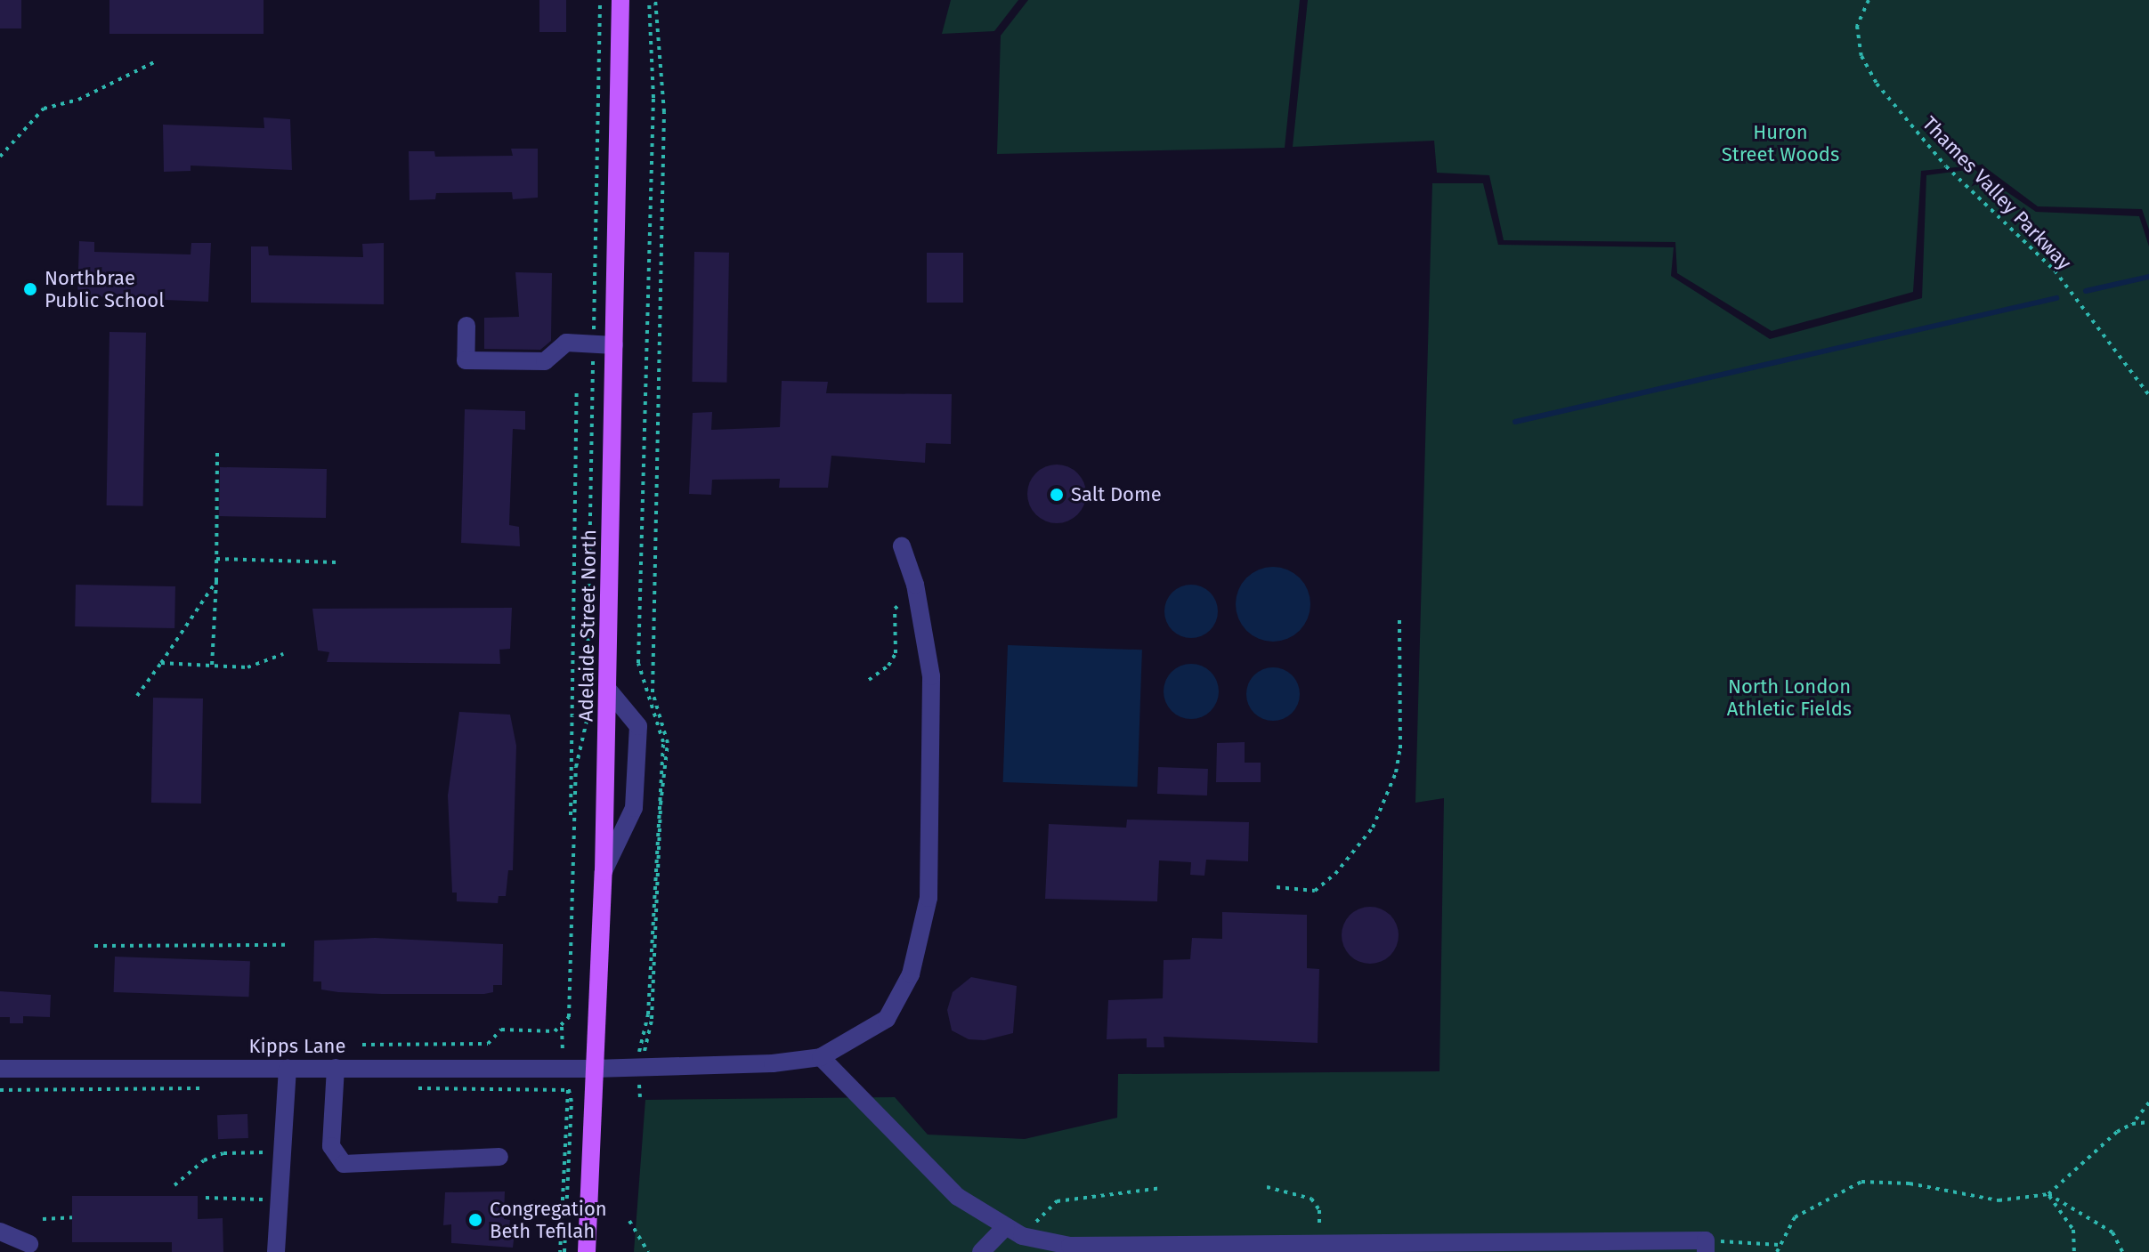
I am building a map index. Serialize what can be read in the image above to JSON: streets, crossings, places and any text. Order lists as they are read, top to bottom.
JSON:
{
  "streets": {
    "main road": ["Adelaide Street North"],
    "street": ["Kipps Lane"],
    "path": ["Thames Valley Parkway"]
  },
  "crossings": [
    ["Adelaide Street North", "Kipps Lane"]
  ],
  "parks": ["Huron Street Woods", "North London Athletic Fields"],
  "places": ["Northbrae Public School", "Salt Dome", "Congregation Beth Tefilah"]
}
